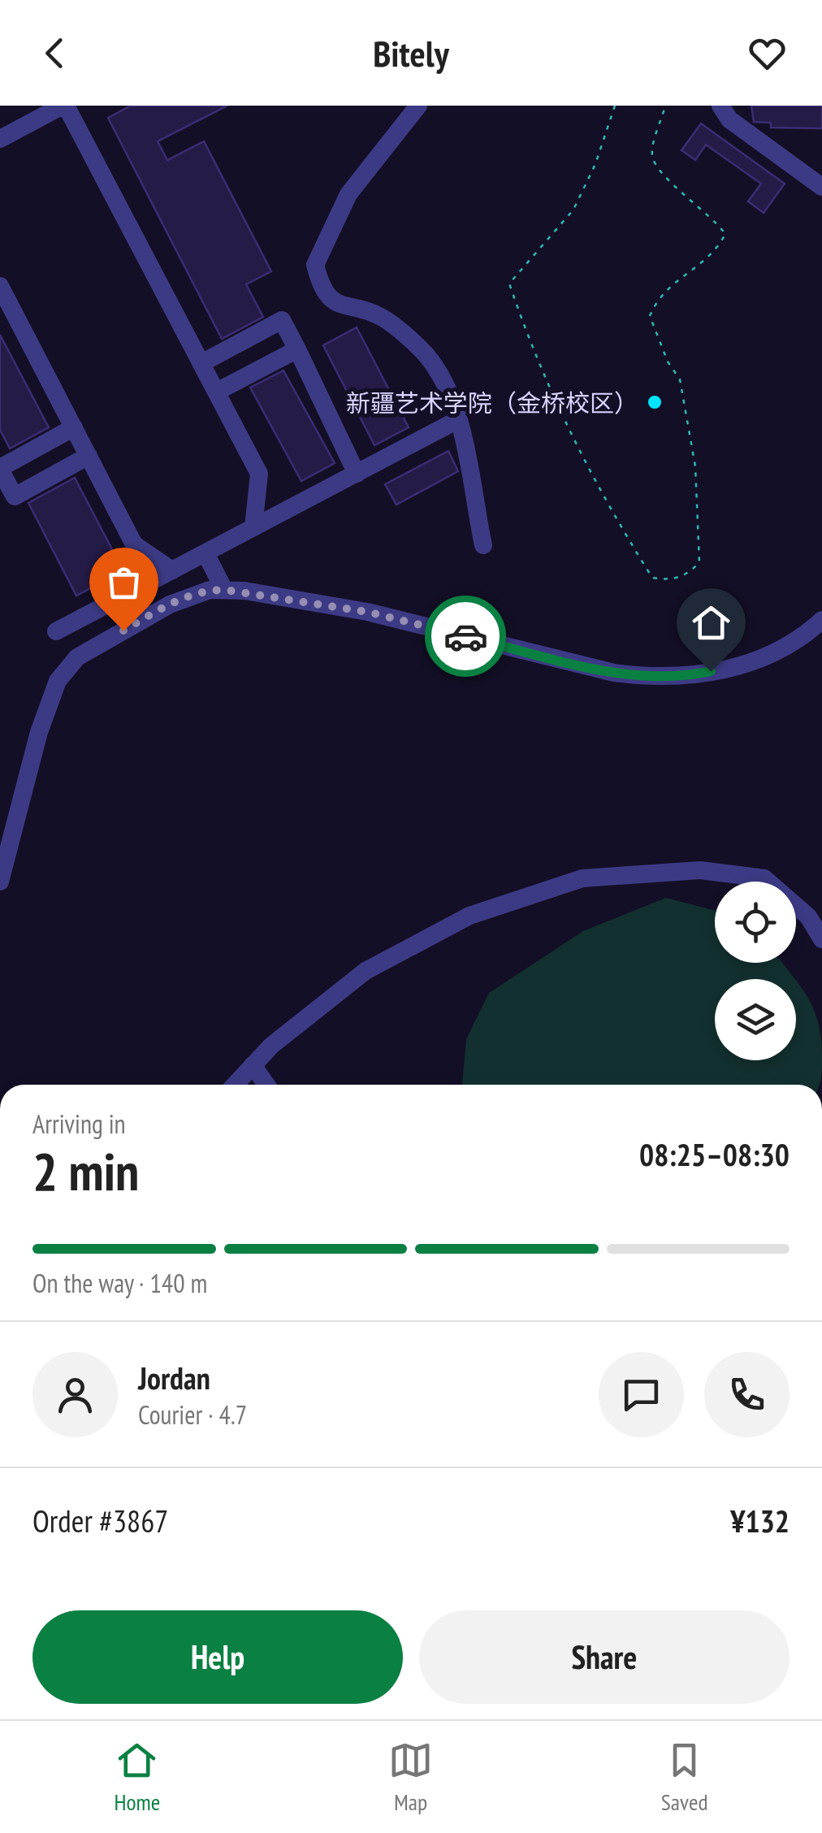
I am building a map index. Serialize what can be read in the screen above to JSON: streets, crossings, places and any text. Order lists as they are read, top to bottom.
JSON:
{
  "places": ["新疆艺术学院（金桥校区）"],
  "page": {
    "header": "Bitely",
    "heading": ["2 min", "Arriving in", "08:25–08:30"],
    "panel": [
      "Jordan",
      "Courier · 4.7",
      "Order #3867",
      "¥132"
    ],
    "bar": "On the way · 140 m",
    "buttons": ["Help", "Share"],
    "tabs": ["Home", "Map", "Saved"]
  }
}
